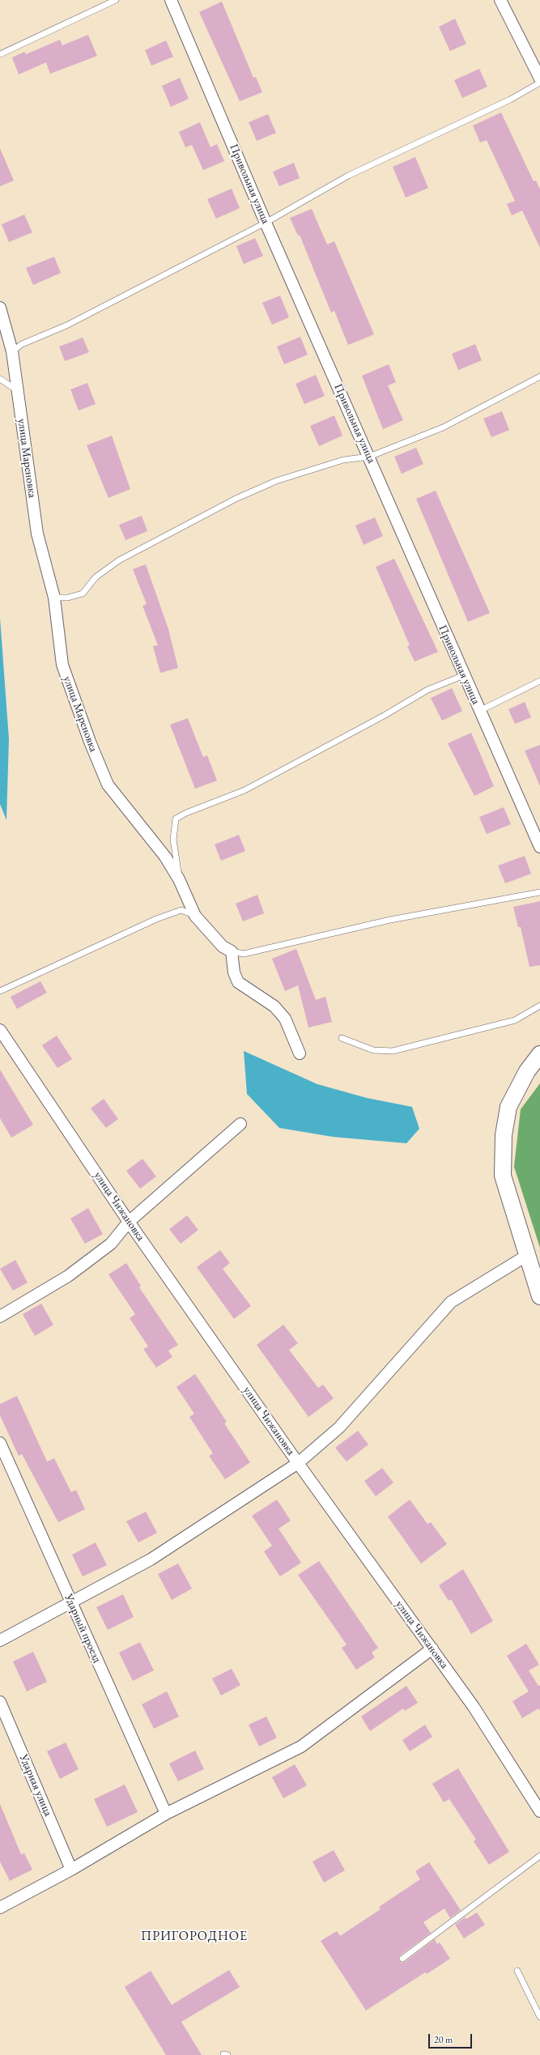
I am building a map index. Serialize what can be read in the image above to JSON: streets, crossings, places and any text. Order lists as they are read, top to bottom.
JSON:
{
  "streets": {
    "street": [
      "Привольная улица",
      "улица Мареновка",
      "улица Чижановка",
      "Ударный проезд",
      "Ударная улица"
    ]
  },
  "districts": ["ПРИГОРОДНОЕ"],
  "scale_bar": "20 m"
}
